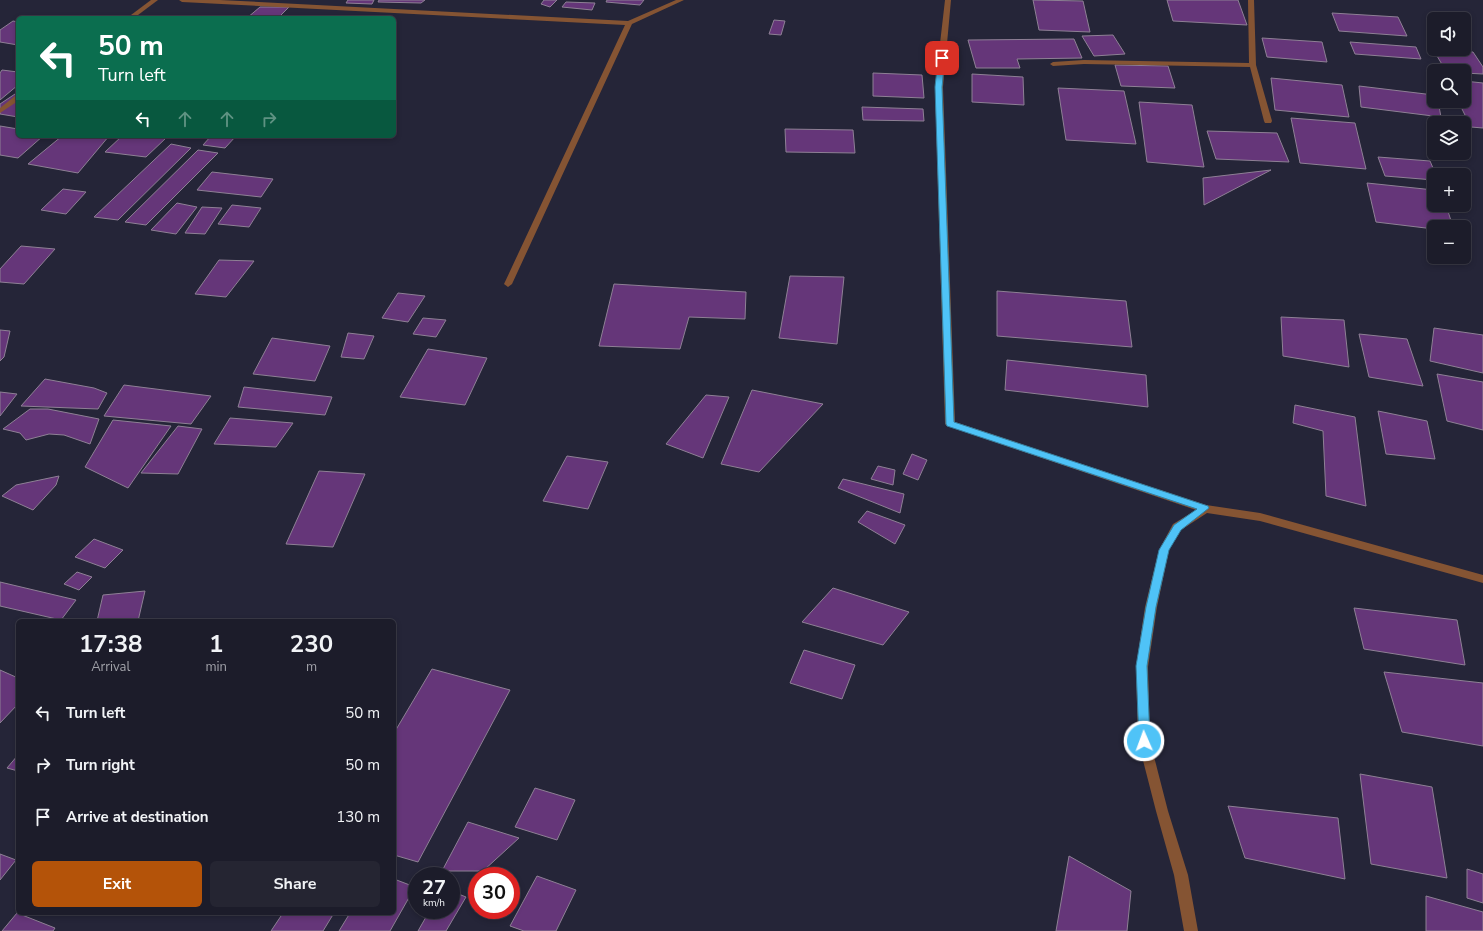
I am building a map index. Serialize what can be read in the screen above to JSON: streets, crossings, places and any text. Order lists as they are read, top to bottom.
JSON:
{
  "page": {
    "map_buttons": ["+", "−"],
    "turn": ["50 m", "Turn left"],
    "eta": [
      "17:38",
      "Arrival",
      "1",
      "min",
      "230",
      "m"
    ],
    "list": [
      {
        "name": "Turn left",
        "value": "50 m"
      },
      {
        "name": "Turn right",
        "value": "50 m"
      },
      {
        "name": "Arrive at destination",
        "value": "130 m"
      }
    ],
    "buttons": ["Exit", "Share"],
    "speed": "27 km/h",
    "limit": "30"
  }
}
